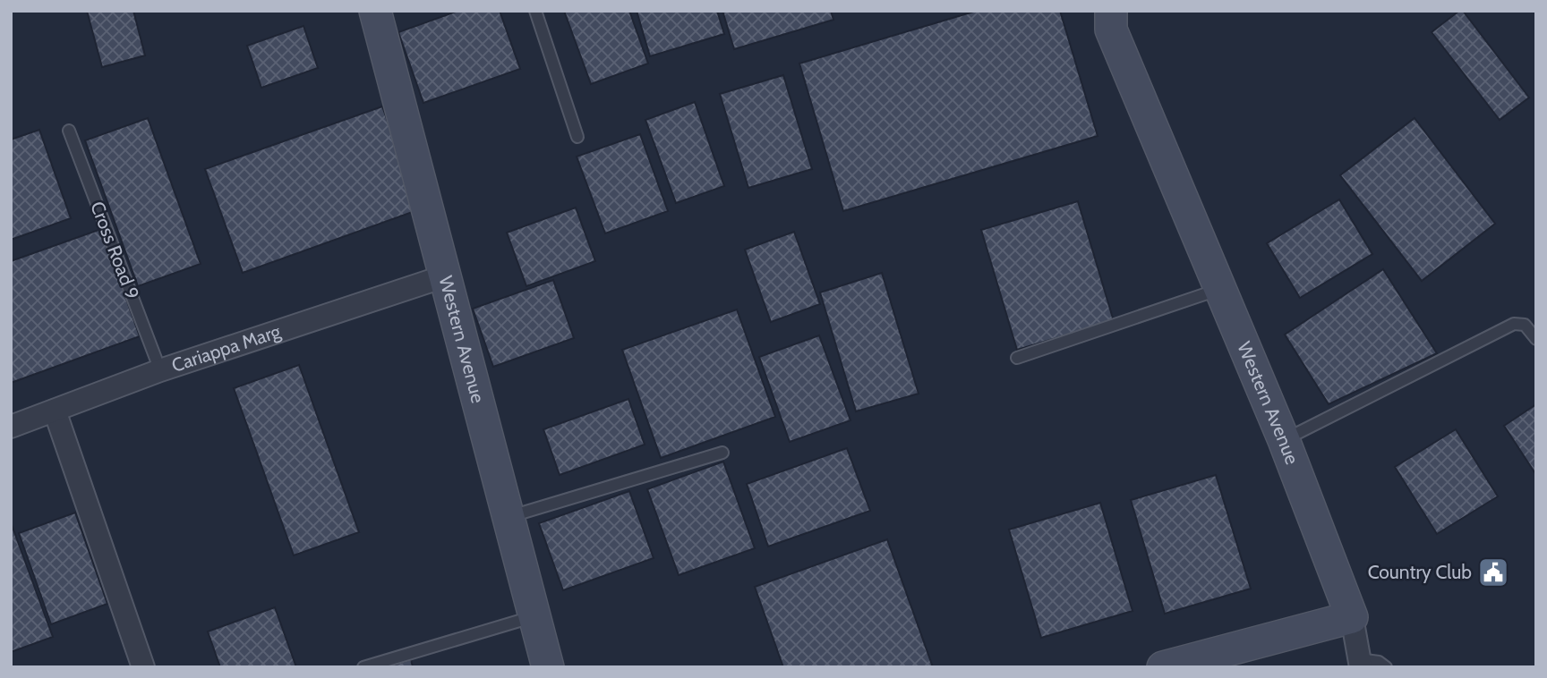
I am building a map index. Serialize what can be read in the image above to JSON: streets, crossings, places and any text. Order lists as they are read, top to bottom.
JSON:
{
  "streets": {
    "street": ["Western Avenue", "Cariappa Marg"],
    "lane": ["Cross Road 9"]
  },
  "crossings": [
    ["Cross Road 9", "Cariappa Marg"],
    ["Western Avenue", "Cariappa Marg"]
  ],
  "places": {
    "public building": ["Country Club"]
  }
}
